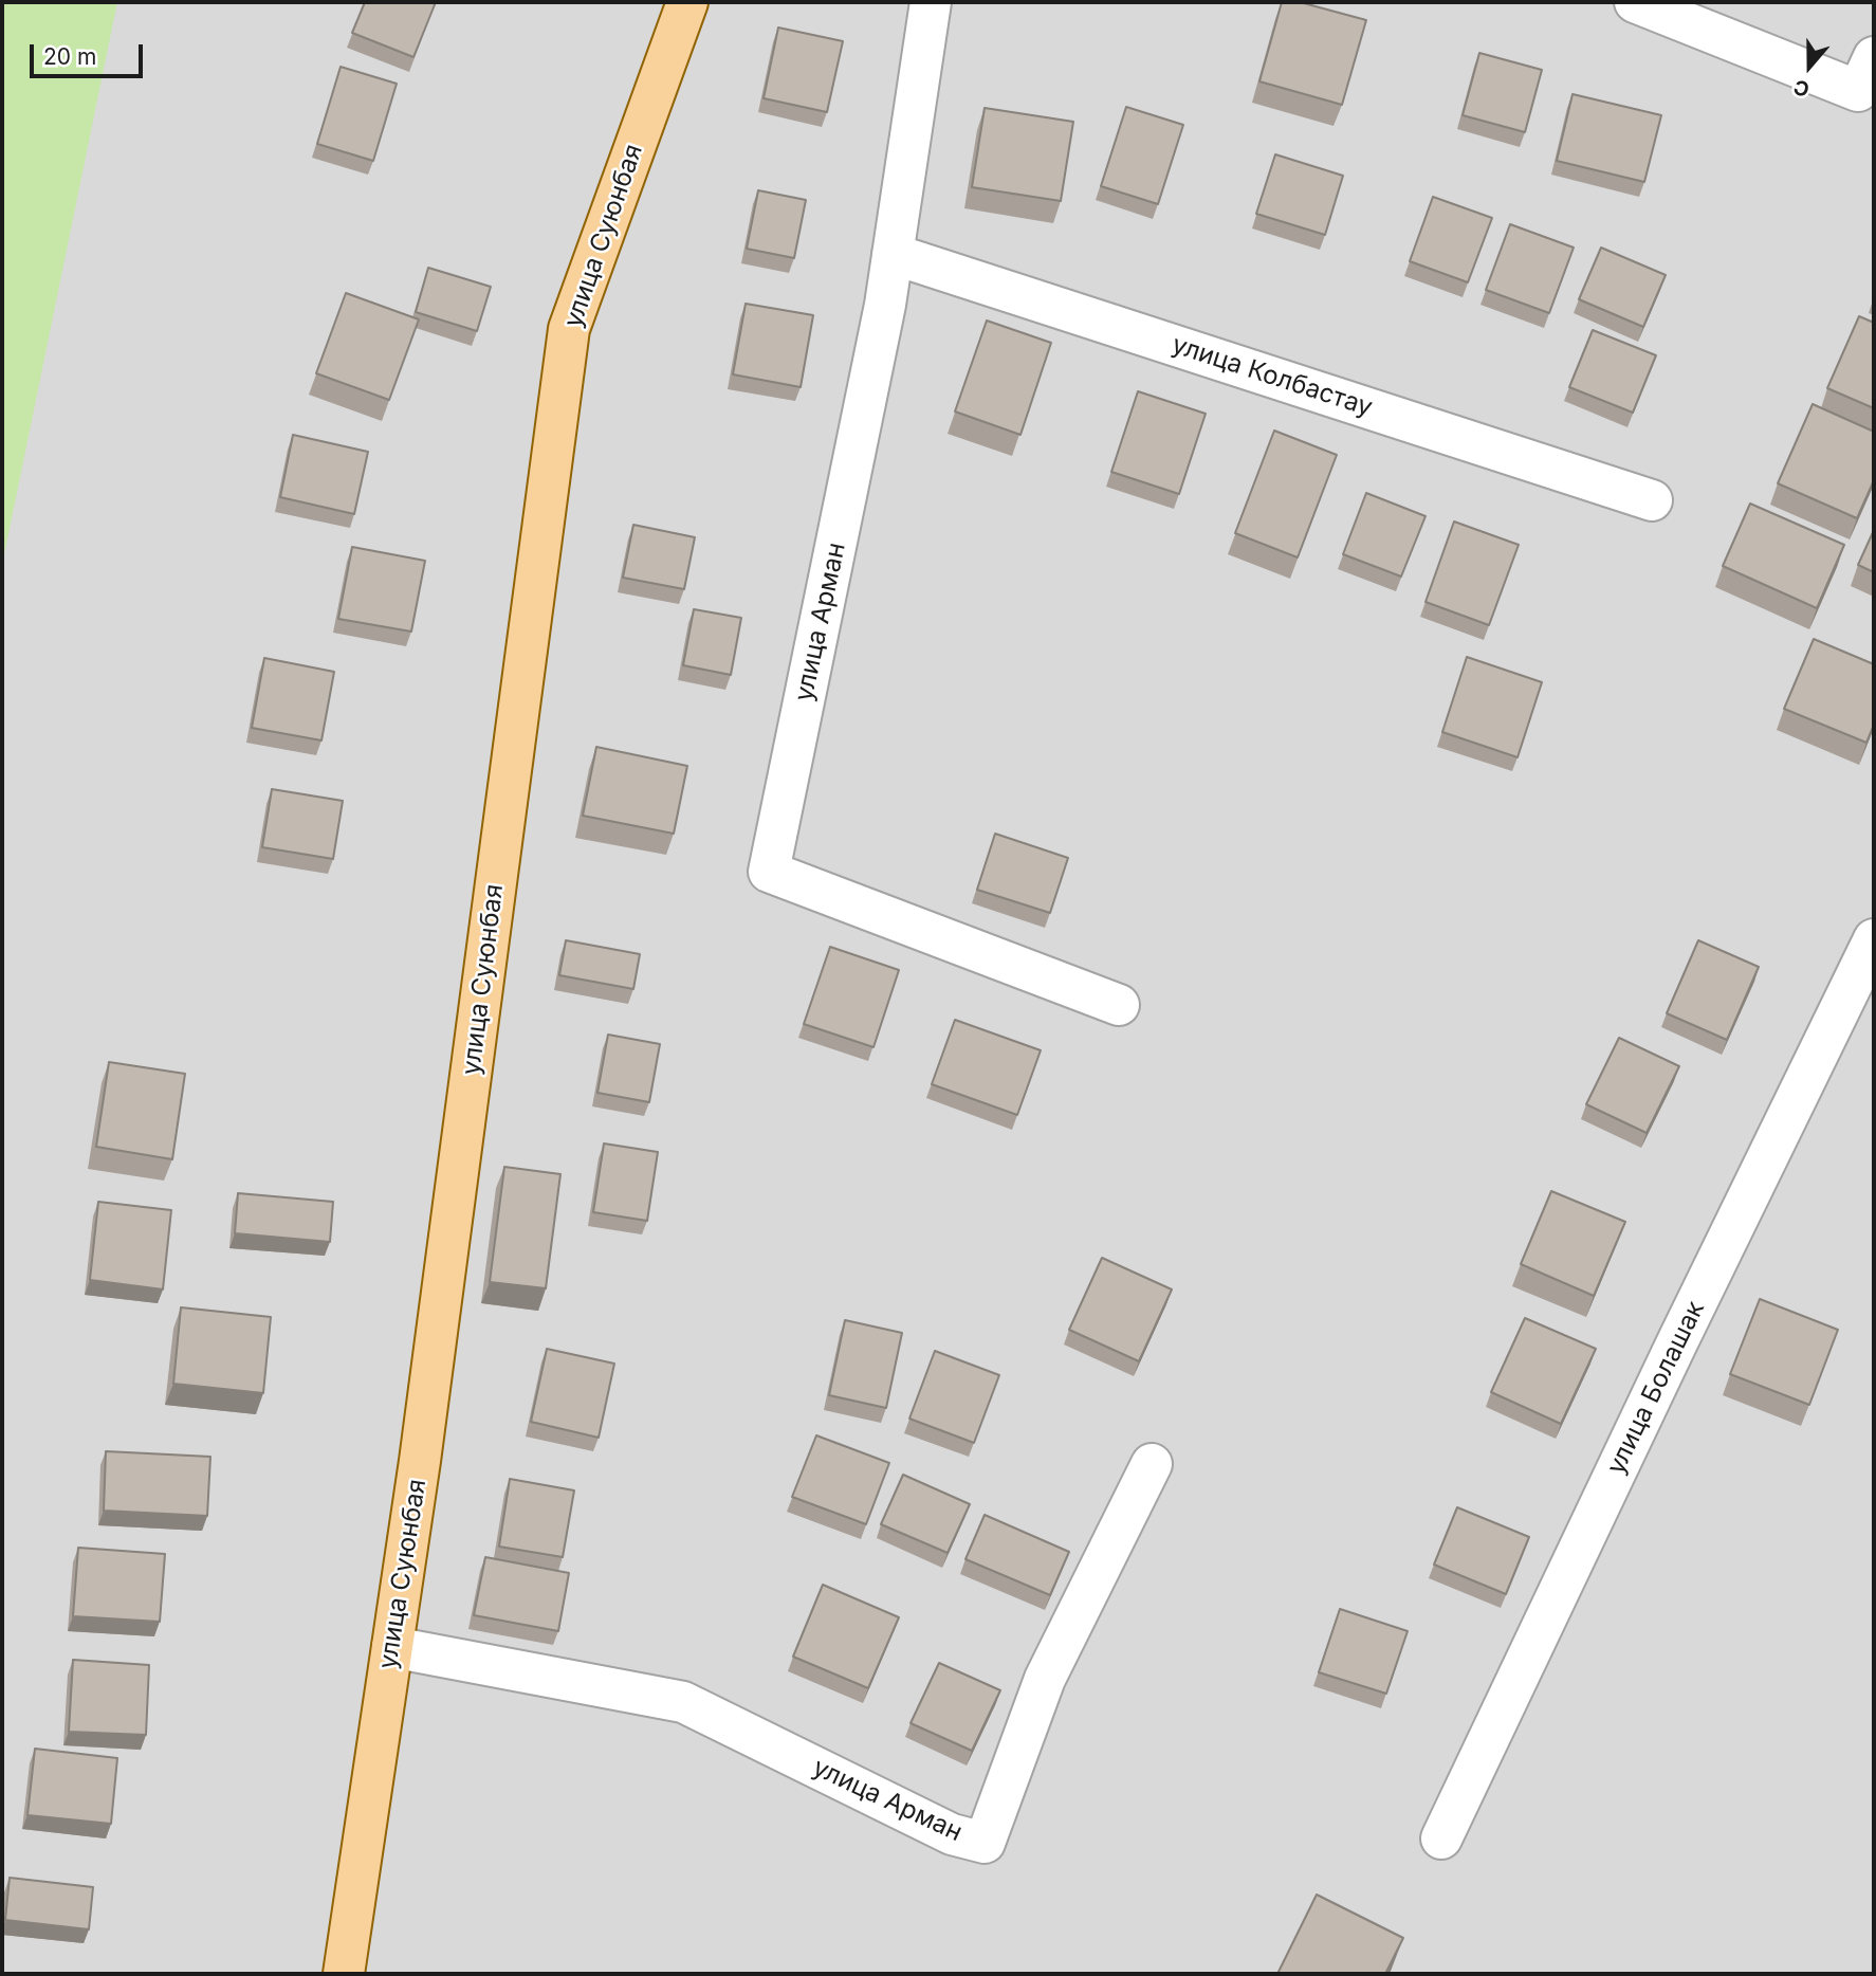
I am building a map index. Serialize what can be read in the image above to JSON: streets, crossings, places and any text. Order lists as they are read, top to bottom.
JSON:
{
  "streets": {
    "main road": ["улица Суюнбая"],
    "street": ["улица Колбастау", "улица Арман", "улица Болашак"]
  },
  "crossings": [
    ["улица Суюнбая", "улица Арман"],
    ["улица Колбастау", "улица Арман"]
  ],
  "scale_bar": "20 m",
  "north": "bottom"
}
